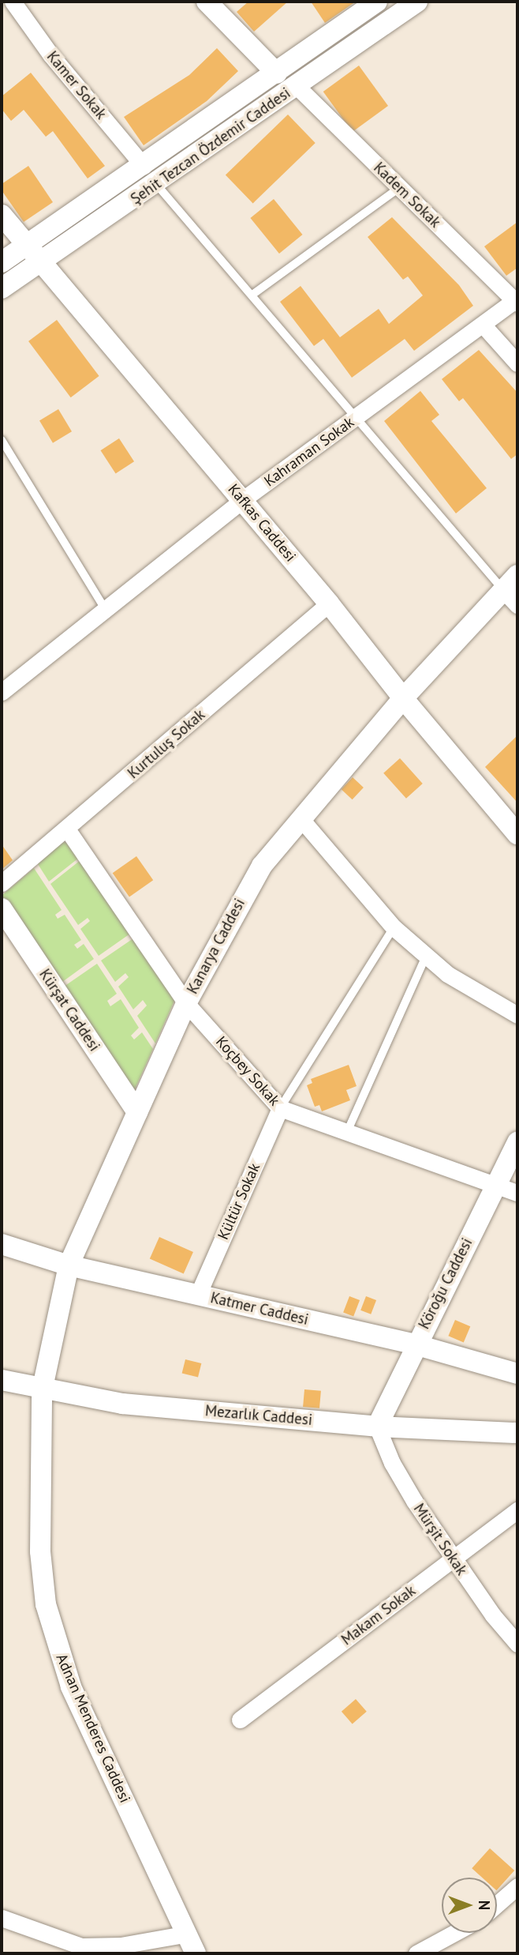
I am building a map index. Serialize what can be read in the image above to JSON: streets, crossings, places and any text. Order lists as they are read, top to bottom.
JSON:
{
  "streets": {
    "street": [
      "Kamer Sokak",
      "Şehit Tezcan Özdemir Caddesi",
      "Kadem Sokak",
      "Kahraman Sokak",
      "Kafkas Caddesi",
      "Kurtuluş Sokak",
      "Kanarya Caddesi",
      "Kürşat Caddesi",
      "Koçbey Sokak",
      "Kültür Sokak",
      "Köroğu Caddesi",
      "Katmer Caddesi",
      "Mezarlık Caddesi",
      "Mürşit Sokak",
      "Makam Sokak",
      "Adnan Menderes Caddesi"
    ]
  },
  "crossings": [
    ["Kamer Sokak", "Şehit Tezcan Özdemir Caddesi"],
    ["Şehit Tezcan Özdemir Caddesi", "Kadem Sokak"],
    ["Şehit Tezcan Özdemir Caddesi", "Kafkas Caddesi"],
    ["Kadem Sokak", "Kahraman Sokak"],
    ["Kahraman Sokak", "Kafkas Caddesi"],
    ["Kafkas Caddesi", "Kurtuluş Sokak"],
    ["Kafkas Caddesi", "Kanarya Caddesi"],
    ["Kurtuluş Sokak", "Koçbey Sokak"],
    ["Kanarya Caddesi", "Kürşat Caddesi"],
    ["Kanarya Caddesi", "Koçbey Sokak"],
    ["Kanarya Caddesi", "Katmer Caddesi"],
    ["Kanarya Caddesi", "Mezarlık Caddesi"],
    ["Kanarya Caddesi", "Adnan Menderes Caddesi"],
    ["Koçbey Sokak", "Kültür Sokak"],
    ["Koçbey Sokak", "Köroğu Caddesi"],
    ["Kültür Sokak", "Katmer Caddesi"],
    ["Köroğu Caddesi", "Katmer Caddesi"],
    ["Köroğu Caddesi", "Mezarlık Caddesi"],
    ["Köroğu Caddesi", "Mürşit Sokak"],
    ["Mezarlık Caddesi", "Mürşit Sokak"],
    ["Mezarlık Caddesi", "Adnan Menderes Caddesi"],
    ["Mürşit Sokak", "Makam Sokak"]
  ],
  "north": "right"
}
